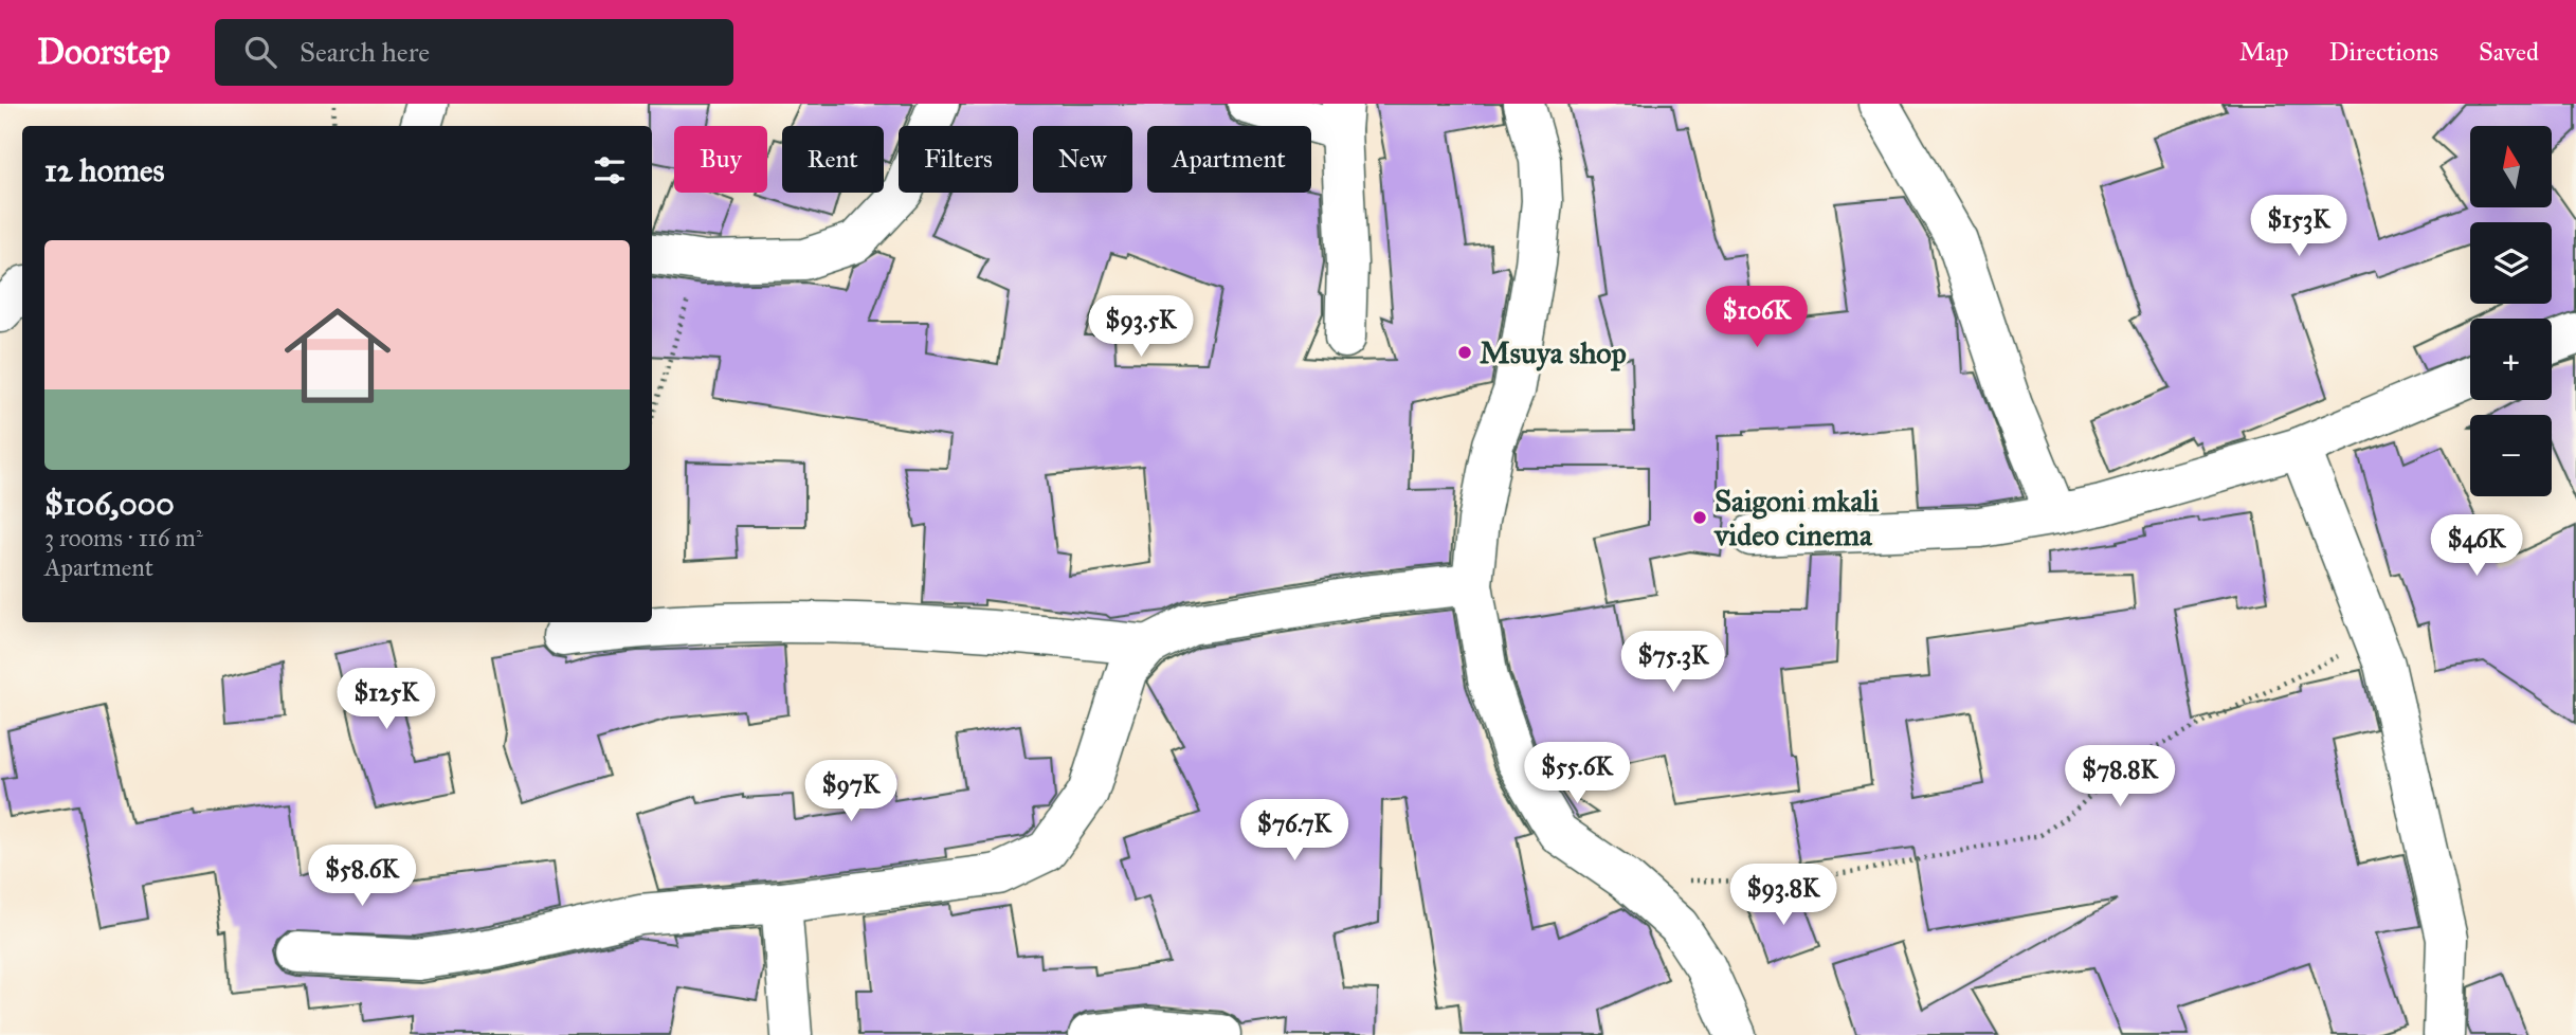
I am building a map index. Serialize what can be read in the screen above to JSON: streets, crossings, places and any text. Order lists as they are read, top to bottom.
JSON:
{
  "places": ["Msuya shop", "Saigoni mkali video cinema"],
  "north": "top",
  "page": {
    "header": "Doorstep",
    "search": "Search here",
    "nav": ["Map", "Directions", "Saved"],
    "map_buttons": ["+", "−"],
    "chip": [
      "Buy",
      "Rent",
      "Filters",
      "New",
      "Apartment"
    ],
    "heading": "12 homes",
    "price": [
      "$153K",
      "$106K",
      "$93.5K",
      "$46K",
      "$75.3K",
      "$125K",
      "$55.6K",
      "$78.8K",
      "$97K",
      "$76.7K",
      "$58.6K",
      "$93.8K"
    ],
    "list": [
      {
        "name": "$106,000",
        "note": "3 rooms · 116 m² · Apartment"
      }
    ]
  }
}
